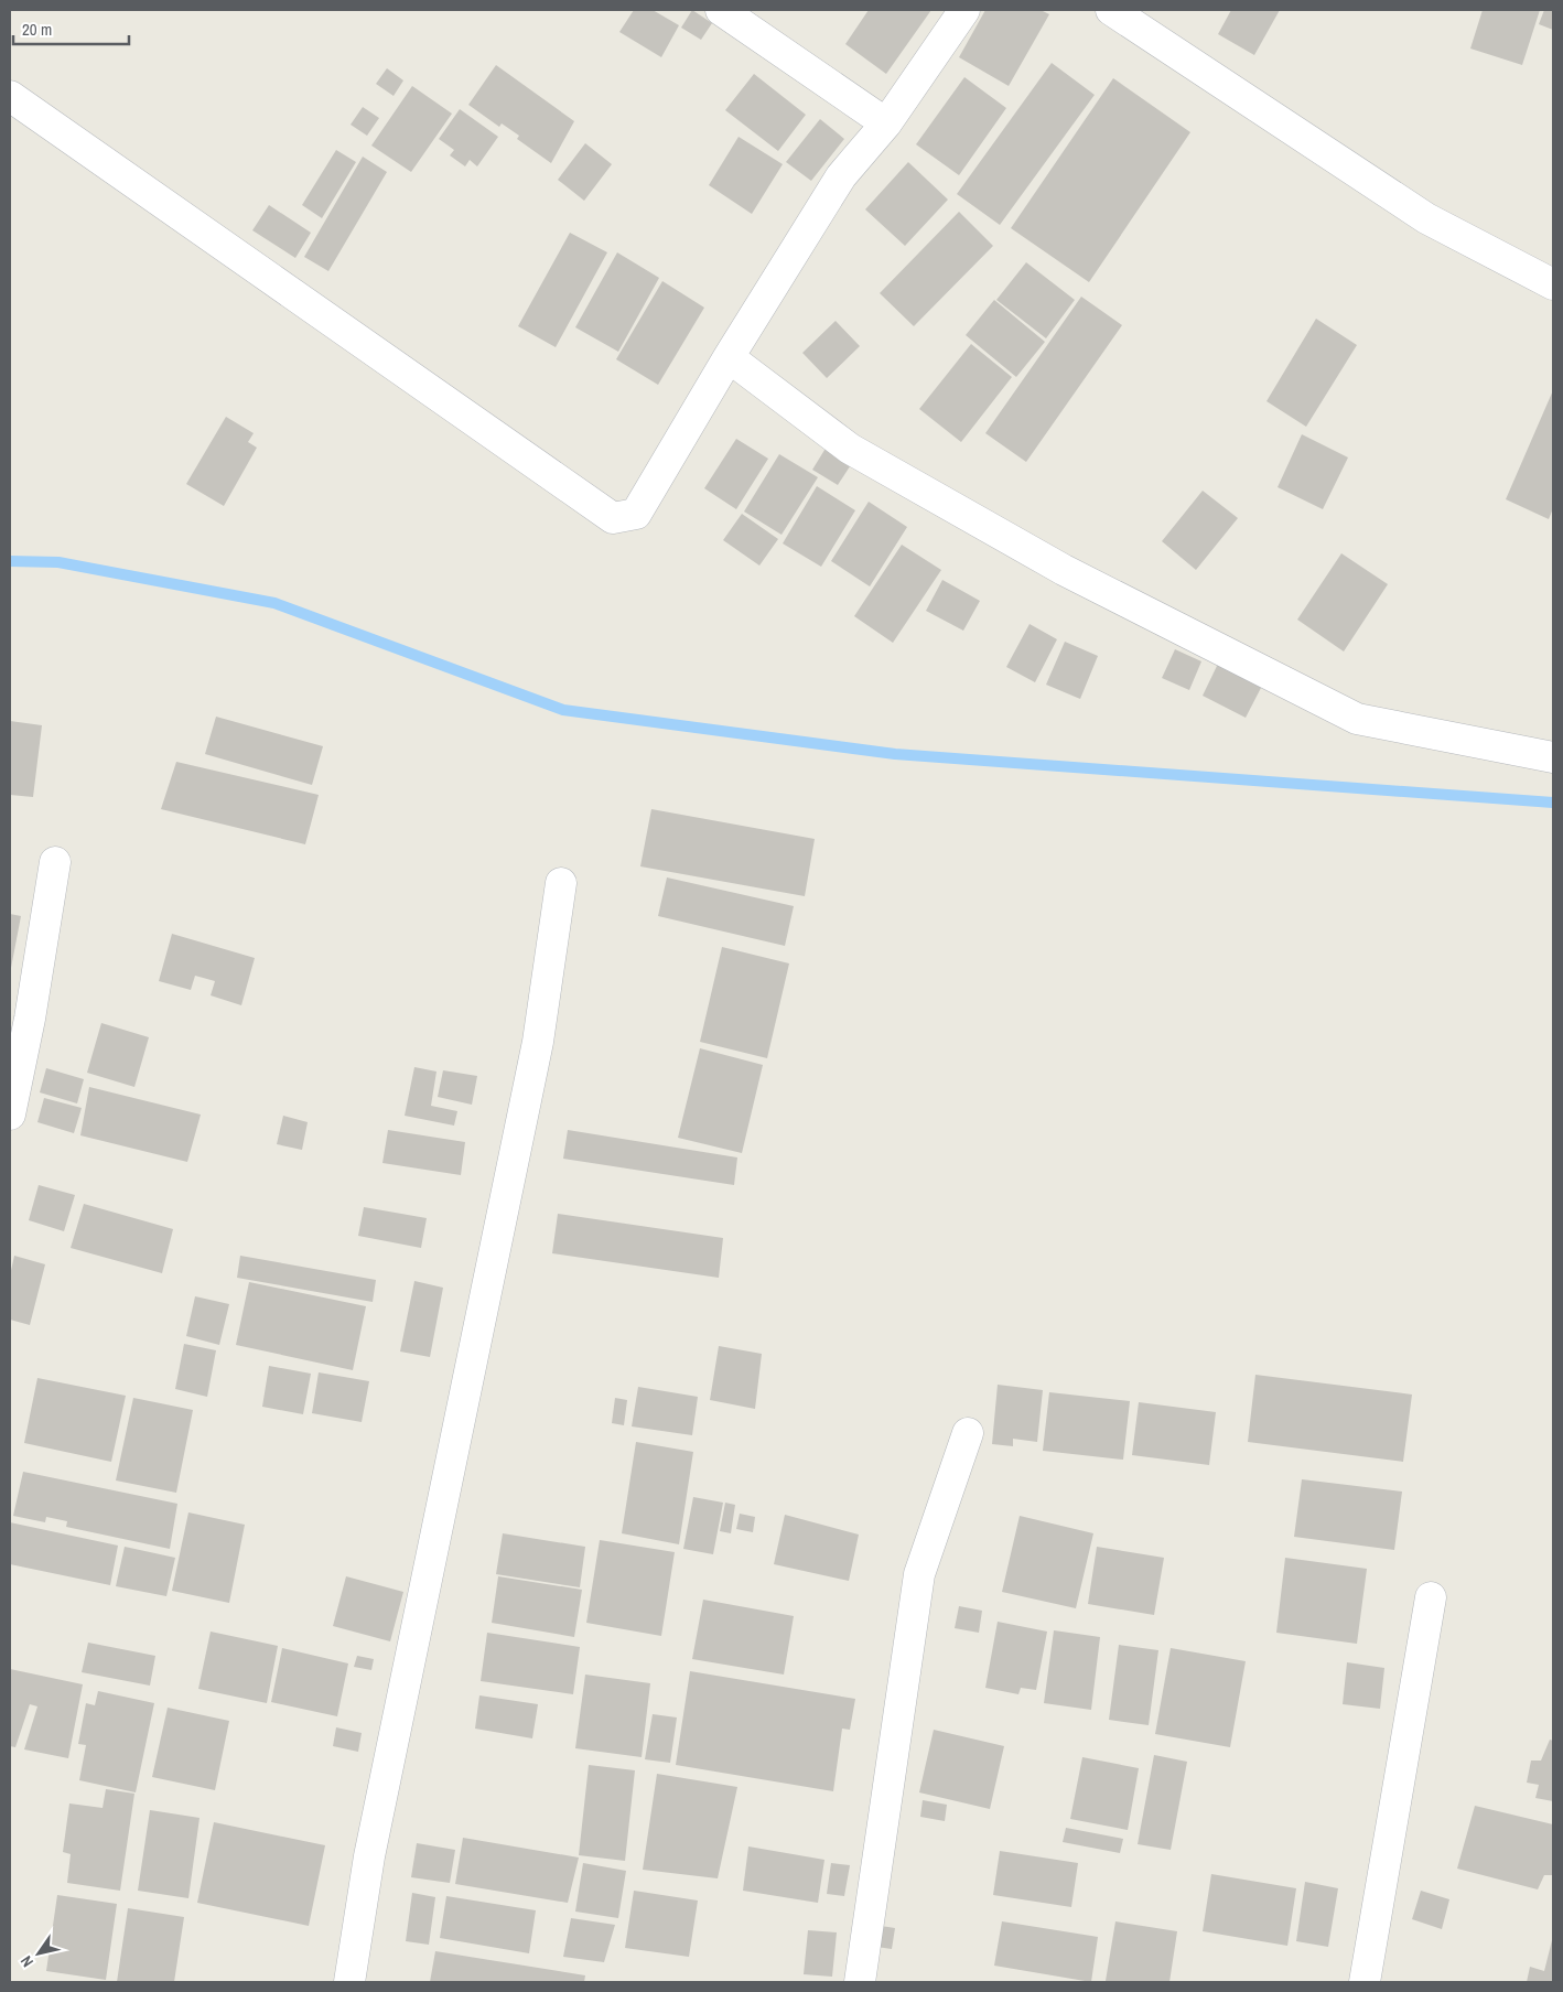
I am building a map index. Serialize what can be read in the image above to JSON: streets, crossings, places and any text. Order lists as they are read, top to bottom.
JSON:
{
  "scale_bar": "20 m",
  "north": "bottom left"
}
